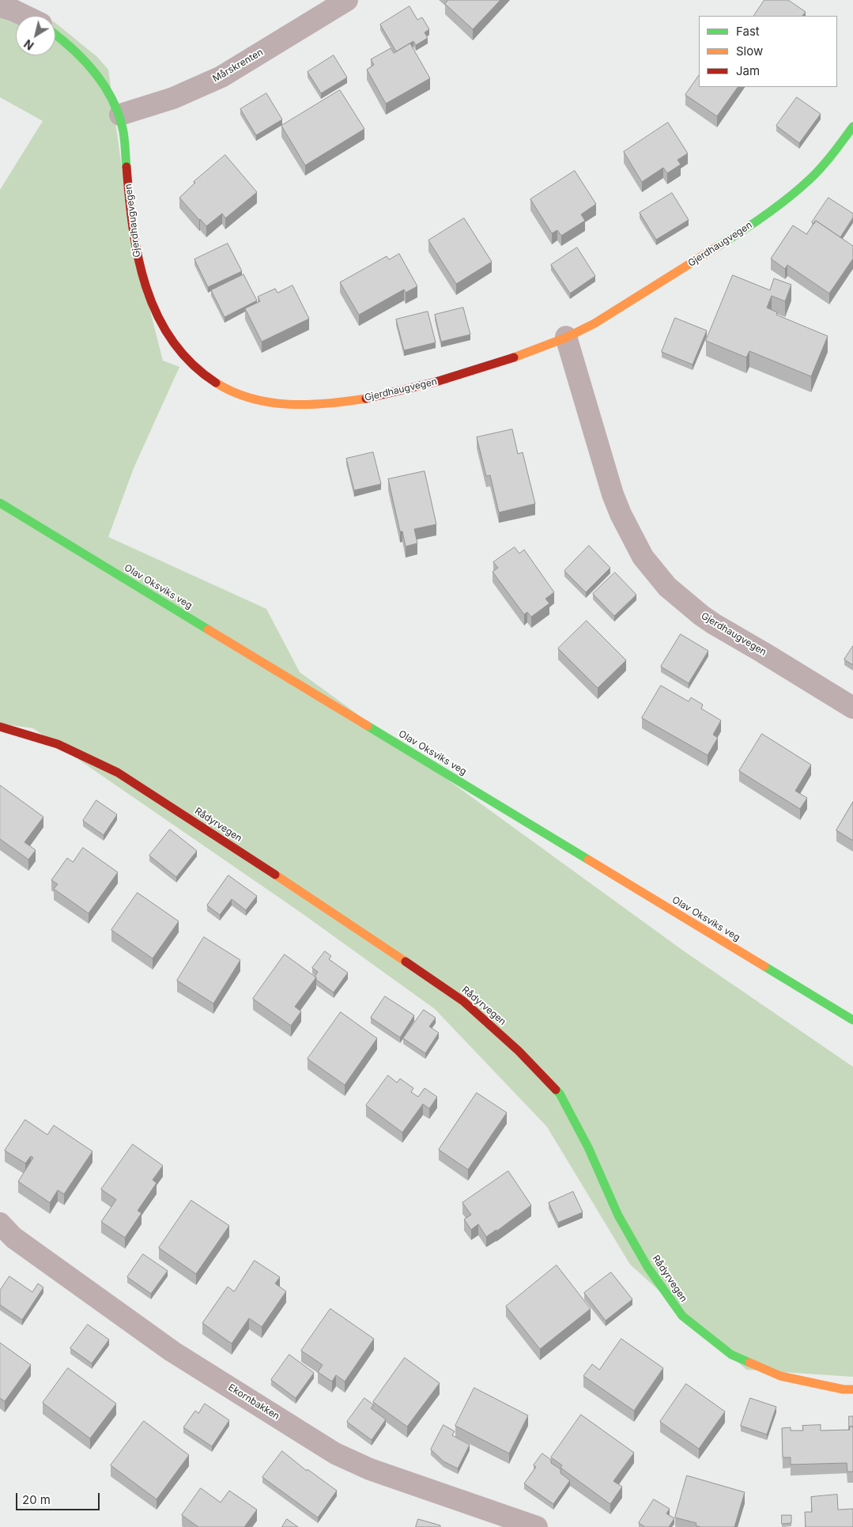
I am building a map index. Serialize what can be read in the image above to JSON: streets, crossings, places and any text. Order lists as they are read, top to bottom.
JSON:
{
  "streets": {
    "street": [
      "Mårskrenten",
      "Gjerdhaugvegen",
      "Olav Oksviks veg",
      "Rådyrvegen",
      "Ekornbakken"
    ]
  },
  "crossings": [
    ["Mårskrenten", "Gjerdhaugvegen"]
  ],
  "legend": ["Fast", "Slow", "Jam"],
  "scale_bar": "20 m",
  "north": "bottom left"
}
